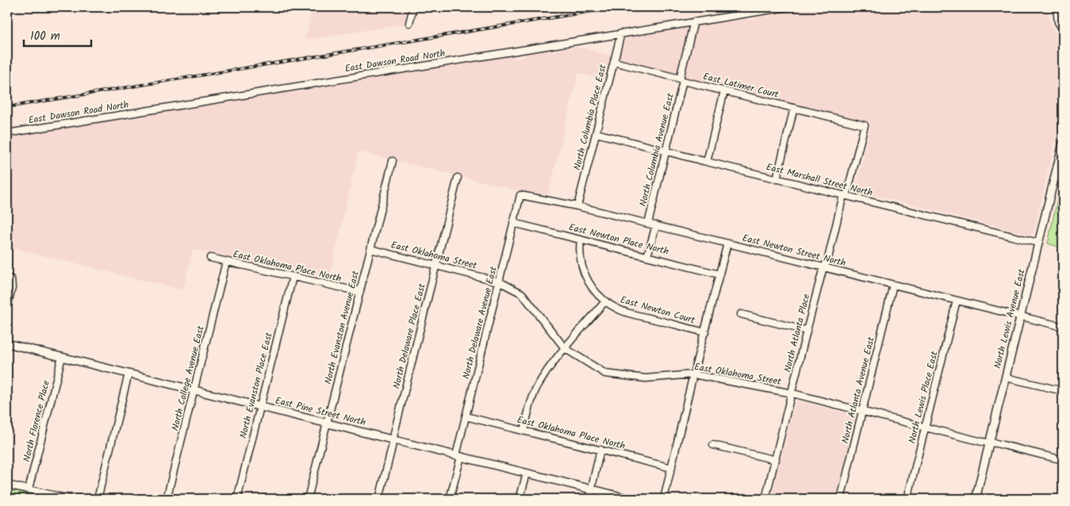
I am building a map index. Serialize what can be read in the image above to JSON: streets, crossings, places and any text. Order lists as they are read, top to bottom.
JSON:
{
  "streets": {
    "main road": ["North Lewis Avenue East", "East Pine Street North"],
    "street": [
      "East Dawson Road North",
      "East Latimer Court",
      "North Columbia Place East",
      "North Columbia Avenue East",
      "East Marshall Street North",
      "East Newton Place North",
      "East Newton Street North",
      "East Oklahoma Street",
      "East Oklahoma Place North",
      "East Newton Court",
      "North Delaware Avenue East",
      "North Evanston Avenue East",
      "North Atlanta Place",
      "North Delaware Place East",
      "North College Avenue East",
      "North Evanston Place East",
      "North Atlanta Avenue East",
      "North Lewis Place East",
      "North Florence Place"
    ]
  },
  "crossings": [
    ["East Dawson Road North", "North Columbia Place East"],
    ["East Dawson Road North", "North Columbia Avenue East"],
    ["East Latimer Court", "North Columbia Place East"],
    ["East Latimer Court", "North Columbia Avenue East"],
    ["East Latimer Court", "North Atlanta Place"],
    ["North Columbia Place East", "East Marshall Street North"],
    ["North Columbia Place East", "East Newton Street North"],
    ["North Columbia Avenue East", "East Marshall Street North"],
    ["North Columbia Avenue East", "East Newton Street North"],
    ["East Marshall Street North", "North Lewis Avenue East"],
    ["East Marshall Street North", "North Atlanta Place"],
    ["East Newton Place North", "East Newton Court"],
    ["East Newton Place North", "North Delaware Avenue East"],
    ["East Newton Street North", "North Lewis Avenue East"],
    ["East Newton Street North", "North Delaware Avenue East"],
    ["East Newton Street North", "North Atlanta Place"],
    ["East Newton Street North", "North Atlanta Avenue East"],
    ["East Newton Street North", "North Lewis Place East"],
    ["East Oklahoma Street", "North Lewis Avenue East"],
    ["East Oklahoma Street", "North Delaware Avenue East"],
    ["East Oklahoma Street", "North Evanston Avenue East"],
    ["East Oklahoma Street", "North Atlanta Place"],
    ["East Oklahoma Street", "North Delaware Place East"],
    ["East Oklahoma Street", "North Atlanta Avenue East"],
    ["East Oklahoma Street", "North Lewis Place East"],
    ["East Oklahoma Place North", "North Delaware Avenue East"],
    ["East Oklahoma Place North", "North Evanston Avenue East"],
    ["East Oklahoma Place North", "North College Avenue East"],
    ["East Oklahoma Place North", "North Evanston Place East"],
    ["North Delaware Avenue East", "East Pine Street North"],
    ["North Evanston Avenue East", "East Pine Street North"],
    ["North Delaware Place East", "East Pine Street North"],
    ["North College Avenue East", "East Pine Street North"],
    ["North Evanston Place East", "East Pine Street North"],
    ["East Pine Street North", "North Florence Place"]
  ],
  "scale_bar": "100 m"
}
